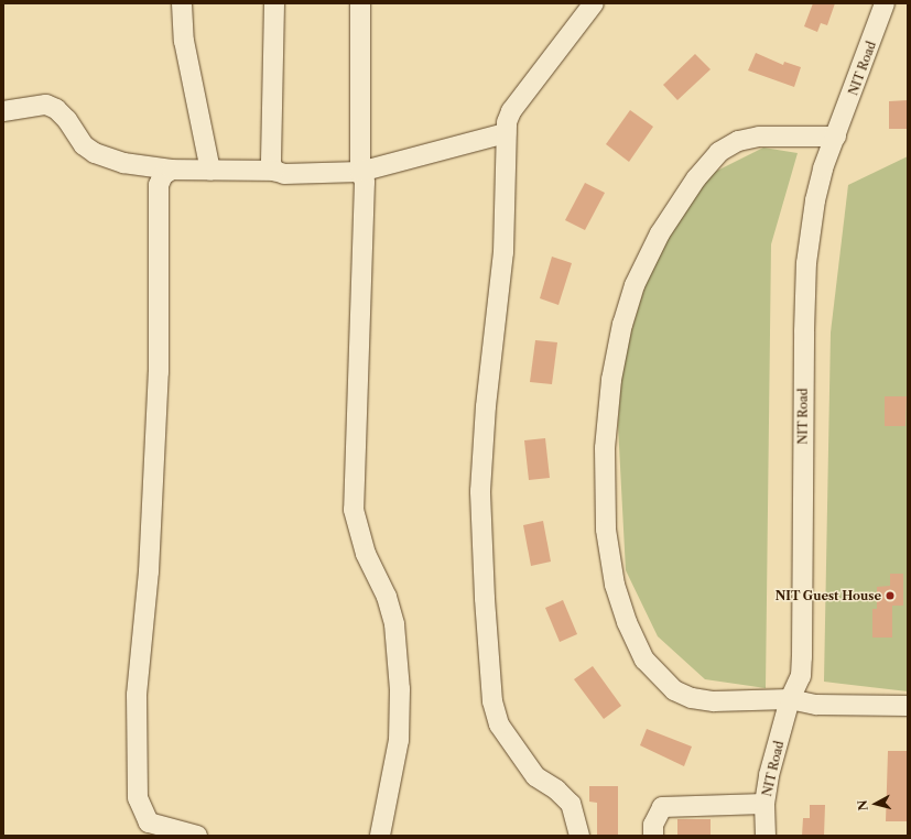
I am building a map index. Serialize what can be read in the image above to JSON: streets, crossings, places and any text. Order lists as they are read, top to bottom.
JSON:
{
  "streets": {
    "street": ["NIT Road"]
  },
  "places": ["NIT Guest House"],
  "north": "left"
}
